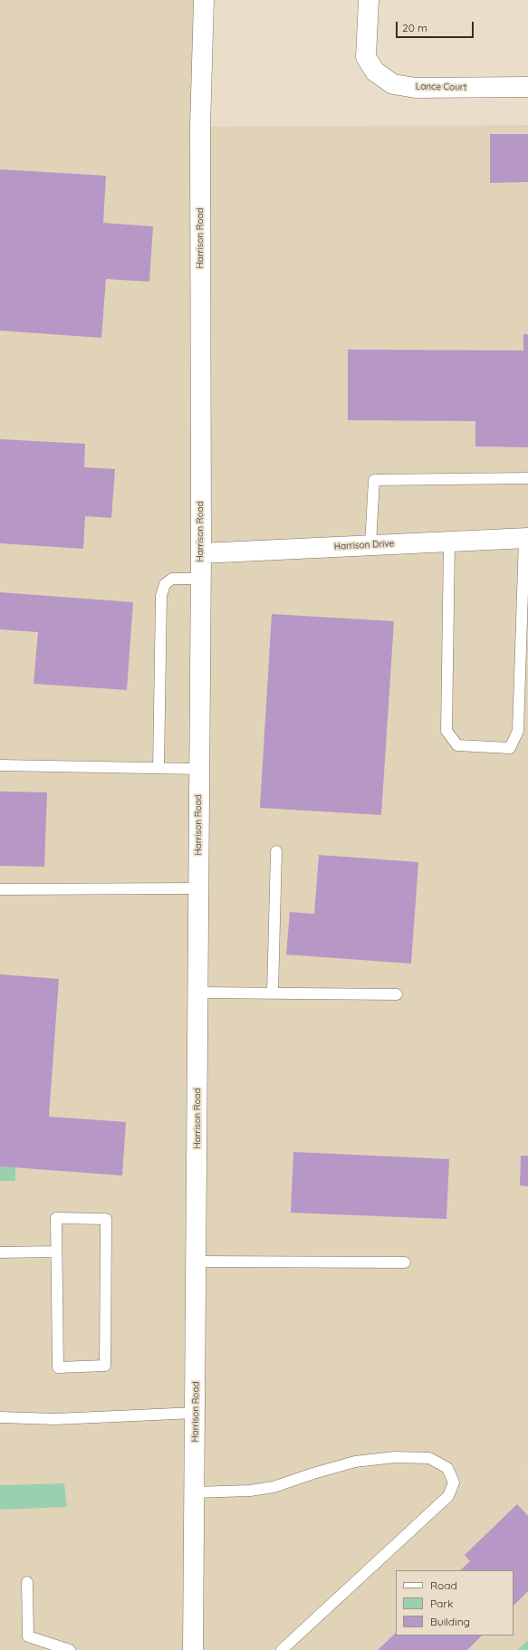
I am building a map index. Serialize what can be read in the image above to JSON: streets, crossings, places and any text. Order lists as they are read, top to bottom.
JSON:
{
  "streets": {
    "street": ["Lance Court", "Harrison Road", "Harrison Drive"]
  },
  "crossings": [
    ["Harrison Road", "Harrison Drive"]
  ],
  "legend": ["Road", "Park", "Building"],
  "scale_bar": "20 m"
}
